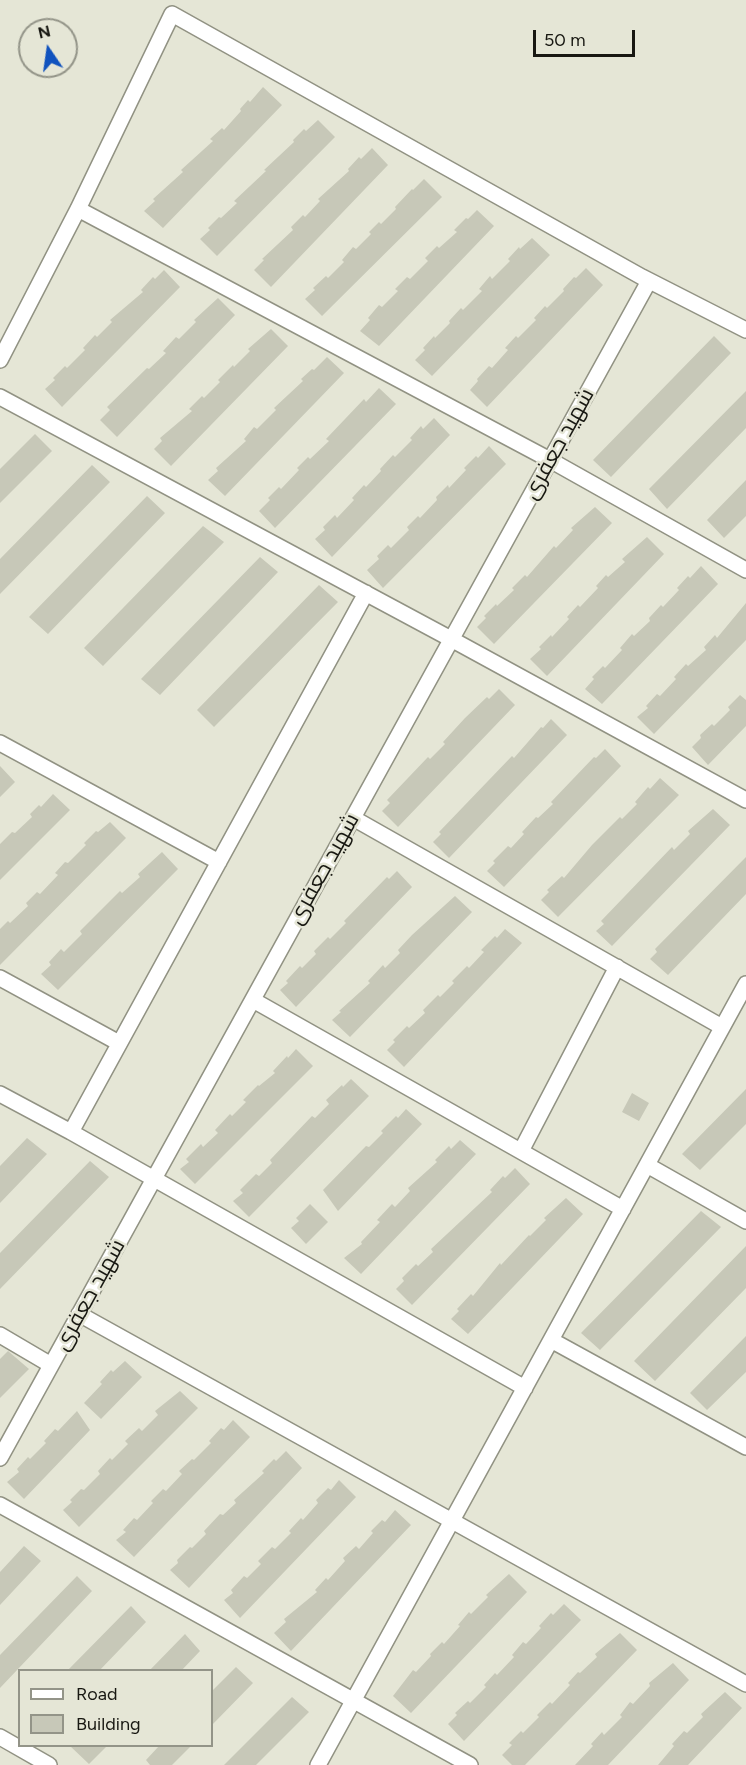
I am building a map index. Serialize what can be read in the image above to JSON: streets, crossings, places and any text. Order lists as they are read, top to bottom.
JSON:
{
  "streets": {
    "street": ["شهید جعفری"]
  },
  "legend": ["Road", "Building"],
  "scale_bar": "50 m",
  "north": "top"
}
